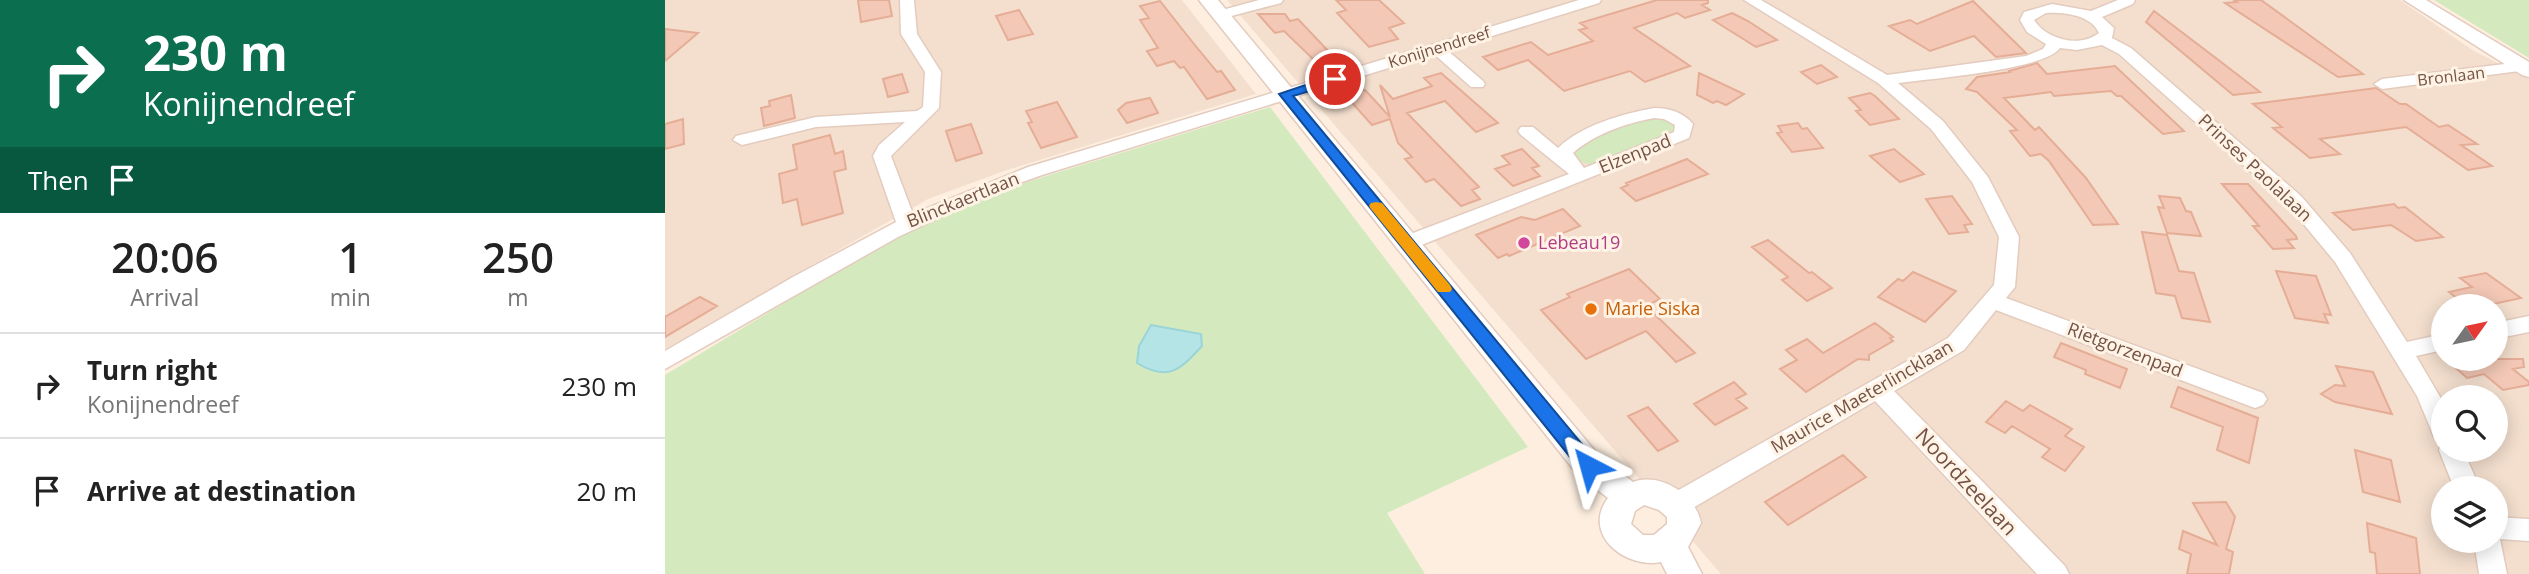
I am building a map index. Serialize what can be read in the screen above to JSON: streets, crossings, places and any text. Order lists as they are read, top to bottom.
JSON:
{
  "streets": {
    "street": [
      "Konijnendreef",
      "Bronlaan",
      "Elzenpad",
      "Prinses Paolalaan",
      "Blinckaertlaan",
      "Rietgorzenpad",
      "Maurice Maeterlincklaan",
      "Noordzeelaan"
    ]
  },
  "crossings": [
    ["Konijnendreef", "Blinckaertlaan"],
    ["Rietgorzenpad", "Maurice Maeterlincklaan"],
    ["Maurice Maeterlincklaan", "Noordzeelaan"]
  ],
  "places": ["Lebeau19", "Marie Siska"],
  "north": "top right",
  "page": {
    "turn": ["230 m", "Konijnendreef"],
    "then": "Then",
    "eta": [
      "20:06",
      "Arrival",
      "1",
      "min",
      "250",
      "m"
    ],
    "list": [
      {
        "name": "Turn right",
        "note": "Konijnendreef",
        "value": "230 m"
      },
      {
        "name": "Arrive at destination",
        "value": "20 m"
      }
    ]
  }
}
